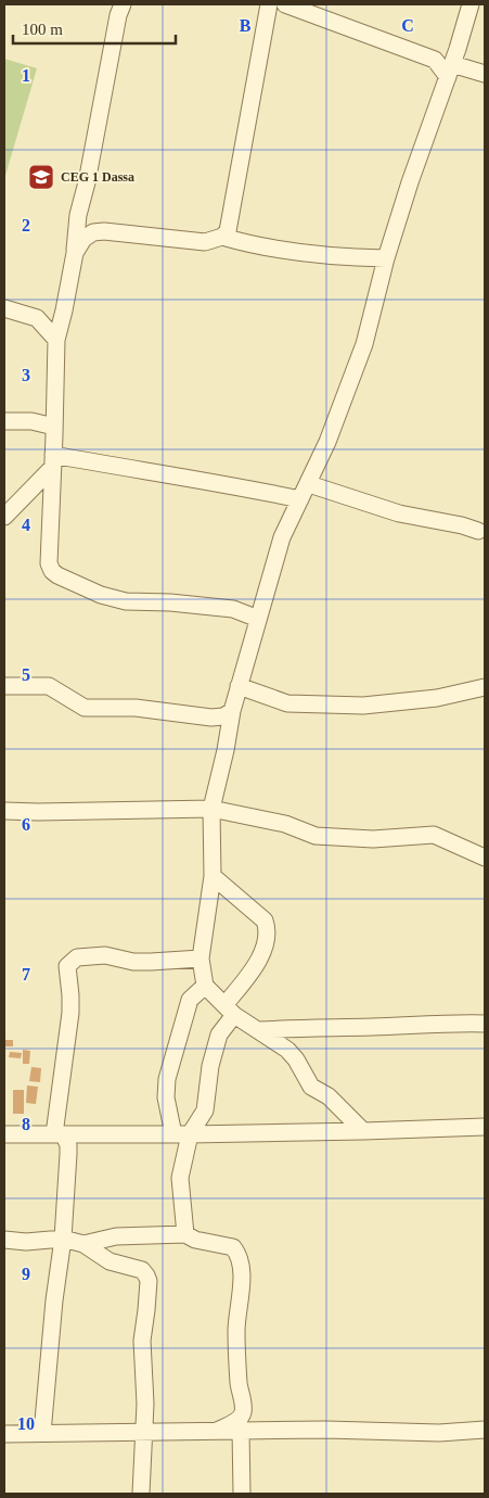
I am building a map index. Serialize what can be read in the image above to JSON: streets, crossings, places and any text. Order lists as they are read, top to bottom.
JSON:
{
  "places": {
    "school or university": ["CEG 1 Dassa"]
  },
  "scale_bar": "100 m",
  "grid": {
    "columns": ["B", "C"],
    "rows": [
      "1",
      "2",
      "3",
      "4",
      "5",
      "6",
      "7",
      "8",
      "9",
      "10"
    ]
  }
}
